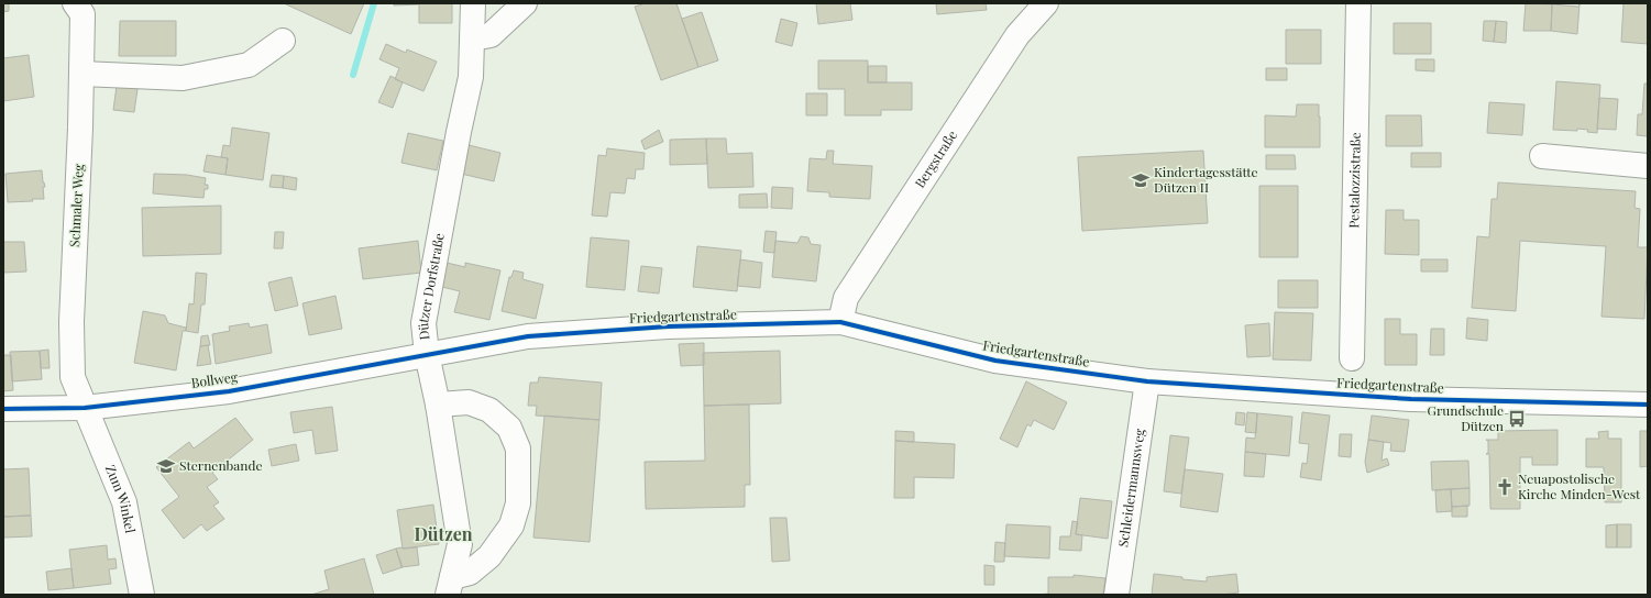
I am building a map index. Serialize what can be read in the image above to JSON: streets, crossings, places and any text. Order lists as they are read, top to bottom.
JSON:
{
  "streets": {
    "street": [
      "Bergstraße",
      "Pestalozzistraße",
      "Schmaler Weg",
      "Dützer Dorfstraße",
      "Friedgartenstraße",
      "Bollweg",
      "Schleidermannsweg",
      "Zum Winkel"
    ]
  },
  "crossings": [
    ["Bergstraße", "Friedgartenstraße"],
    ["Schmaler Weg", "Bollweg"],
    ["Schmaler Weg", "Zum Winkel"],
    ["Dützer Dorfstraße", "Friedgartenstraße"],
    ["Dützer Dorfstraße", "Bollweg"],
    ["Friedgartenstraße", "Bollweg"],
    ["Friedgartenstraße", "Schleidermannsweg"],
    ["Bollweg", "Zum Winkel"]
  ],
  "districts": ["Dützen"],
  "places": {
    "school or university": ["Kindertagesstätte Dützen II", "Sternenbande"],
    "bus stop": ["Grundschule Dützen"],
    "church": ["Neuapostolische Kirche Minden-West"]
  }
}
